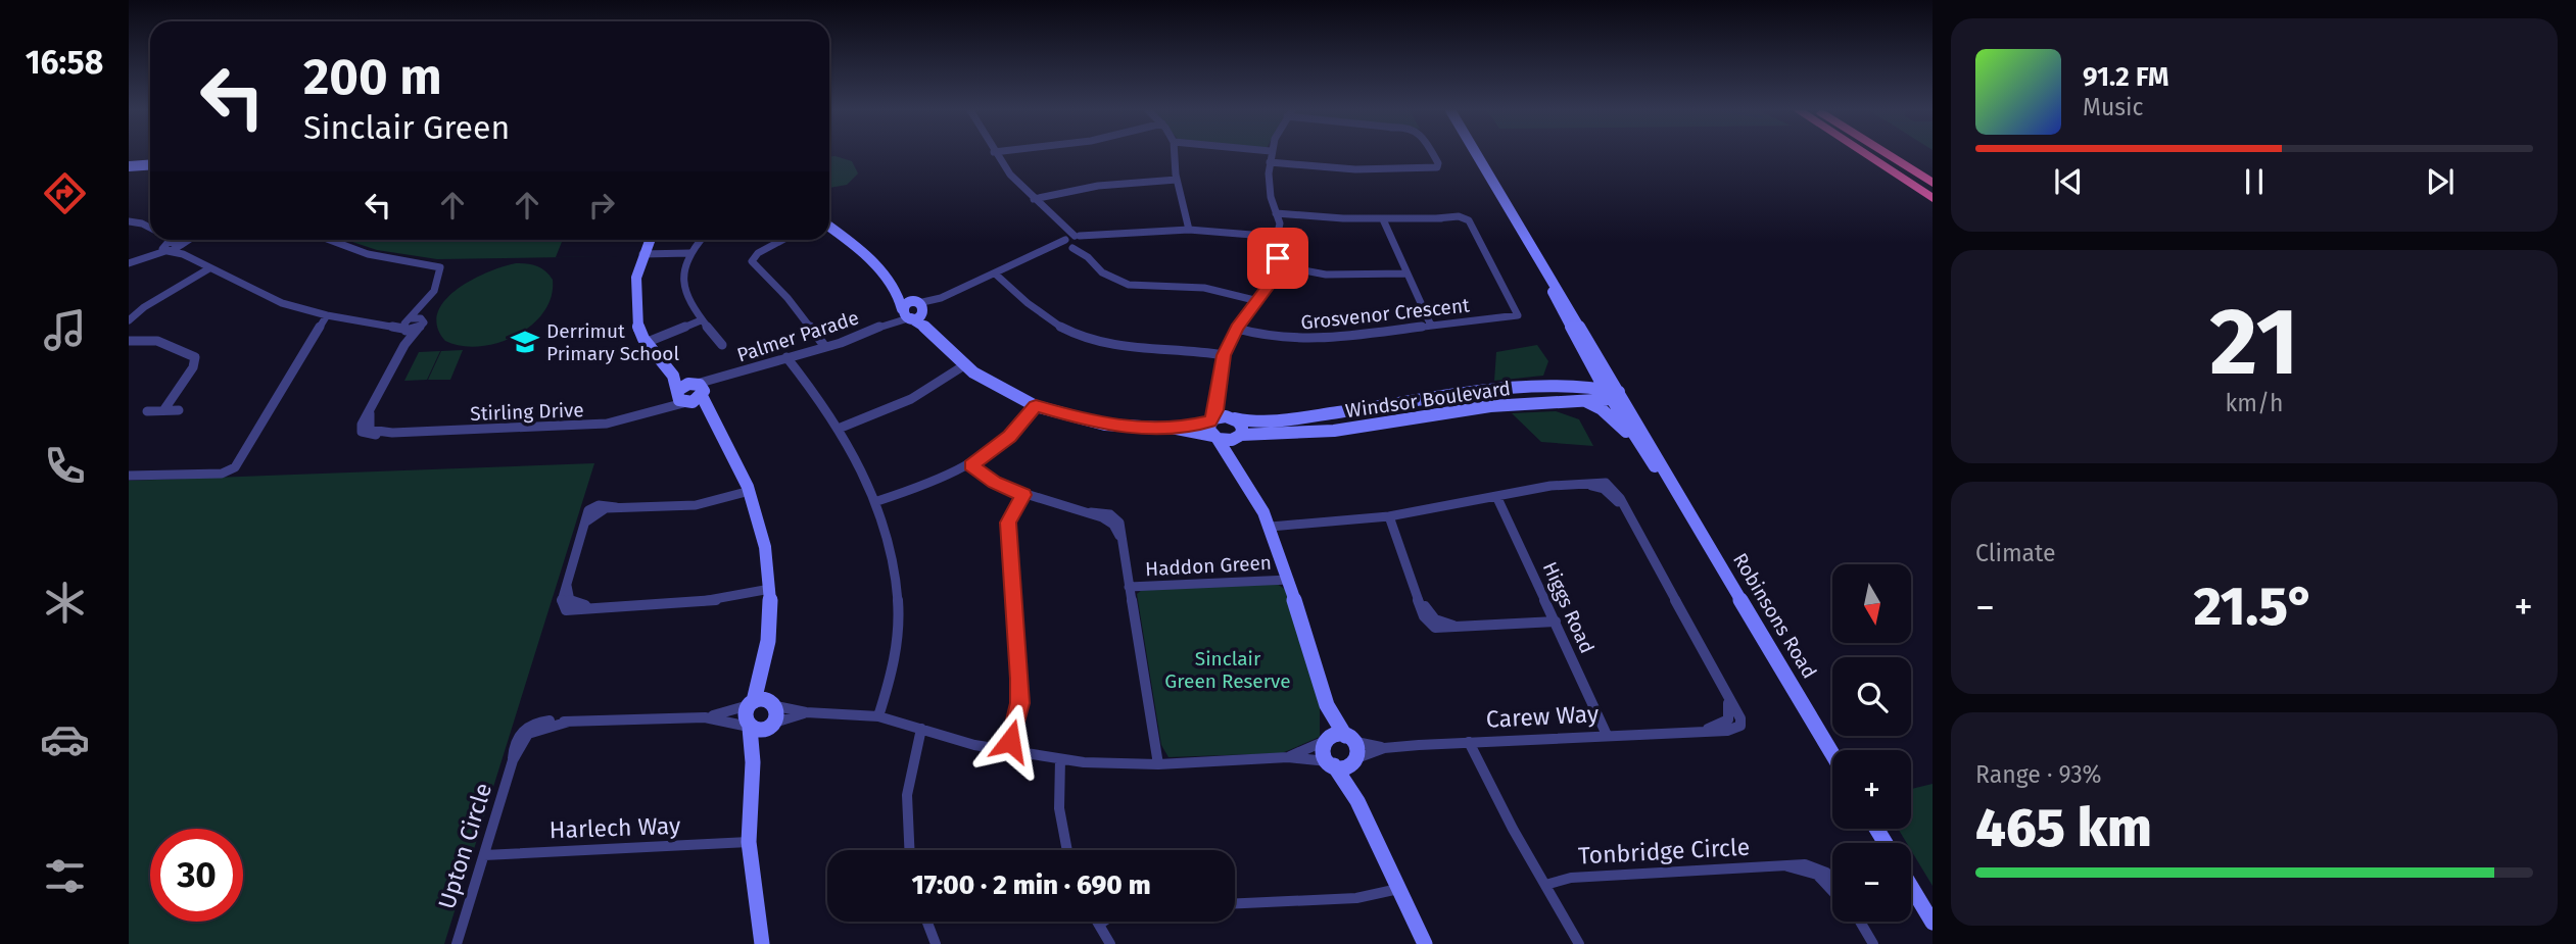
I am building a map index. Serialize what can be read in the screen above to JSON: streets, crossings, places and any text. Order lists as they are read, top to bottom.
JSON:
{
  "streets": {
    "main road": ["Robinsons Road"],
    "street": [
      "Grosvenor Crescent",
      "Palmer Parade",
      "Windsor Boulevard",
      "Stirling Drive",
      "Haddon Green",
      "Higgs Road",
      "Carew Way",
      "Harlech Way",
      "Upton Circle",
      "Tonbridge Circle"
    ]
  },
  "crossings": [
    ["Windsor Boulevard", "Robinsons Road"],
    ["Higgs Road", "Carew Way"],
    ["Harlech Way", "Upton Circle"]
  ],
  "parks": ["Sinclair Green Reserve"],
  "places": {
    "school or university": ["Derrimut Primary School"]
  },
  "north": "bottom",
  "page": {
    "tabs": "16:58",
    "turn": ["200 m", "Sinclair Green"],
    "song": ["91.2 FM", "Music"],
    "tile": [
      ["21", "km/h"],
      "Climate",
      ["Range · 93%", "465 km"]
    ],
    "map_buttons": ["+", "−"],
    "heat": ["−", "21.5°", "+"],
    "limit": "30",
    "trip": "17:00 · 2 min · 690 m"
  }
}
